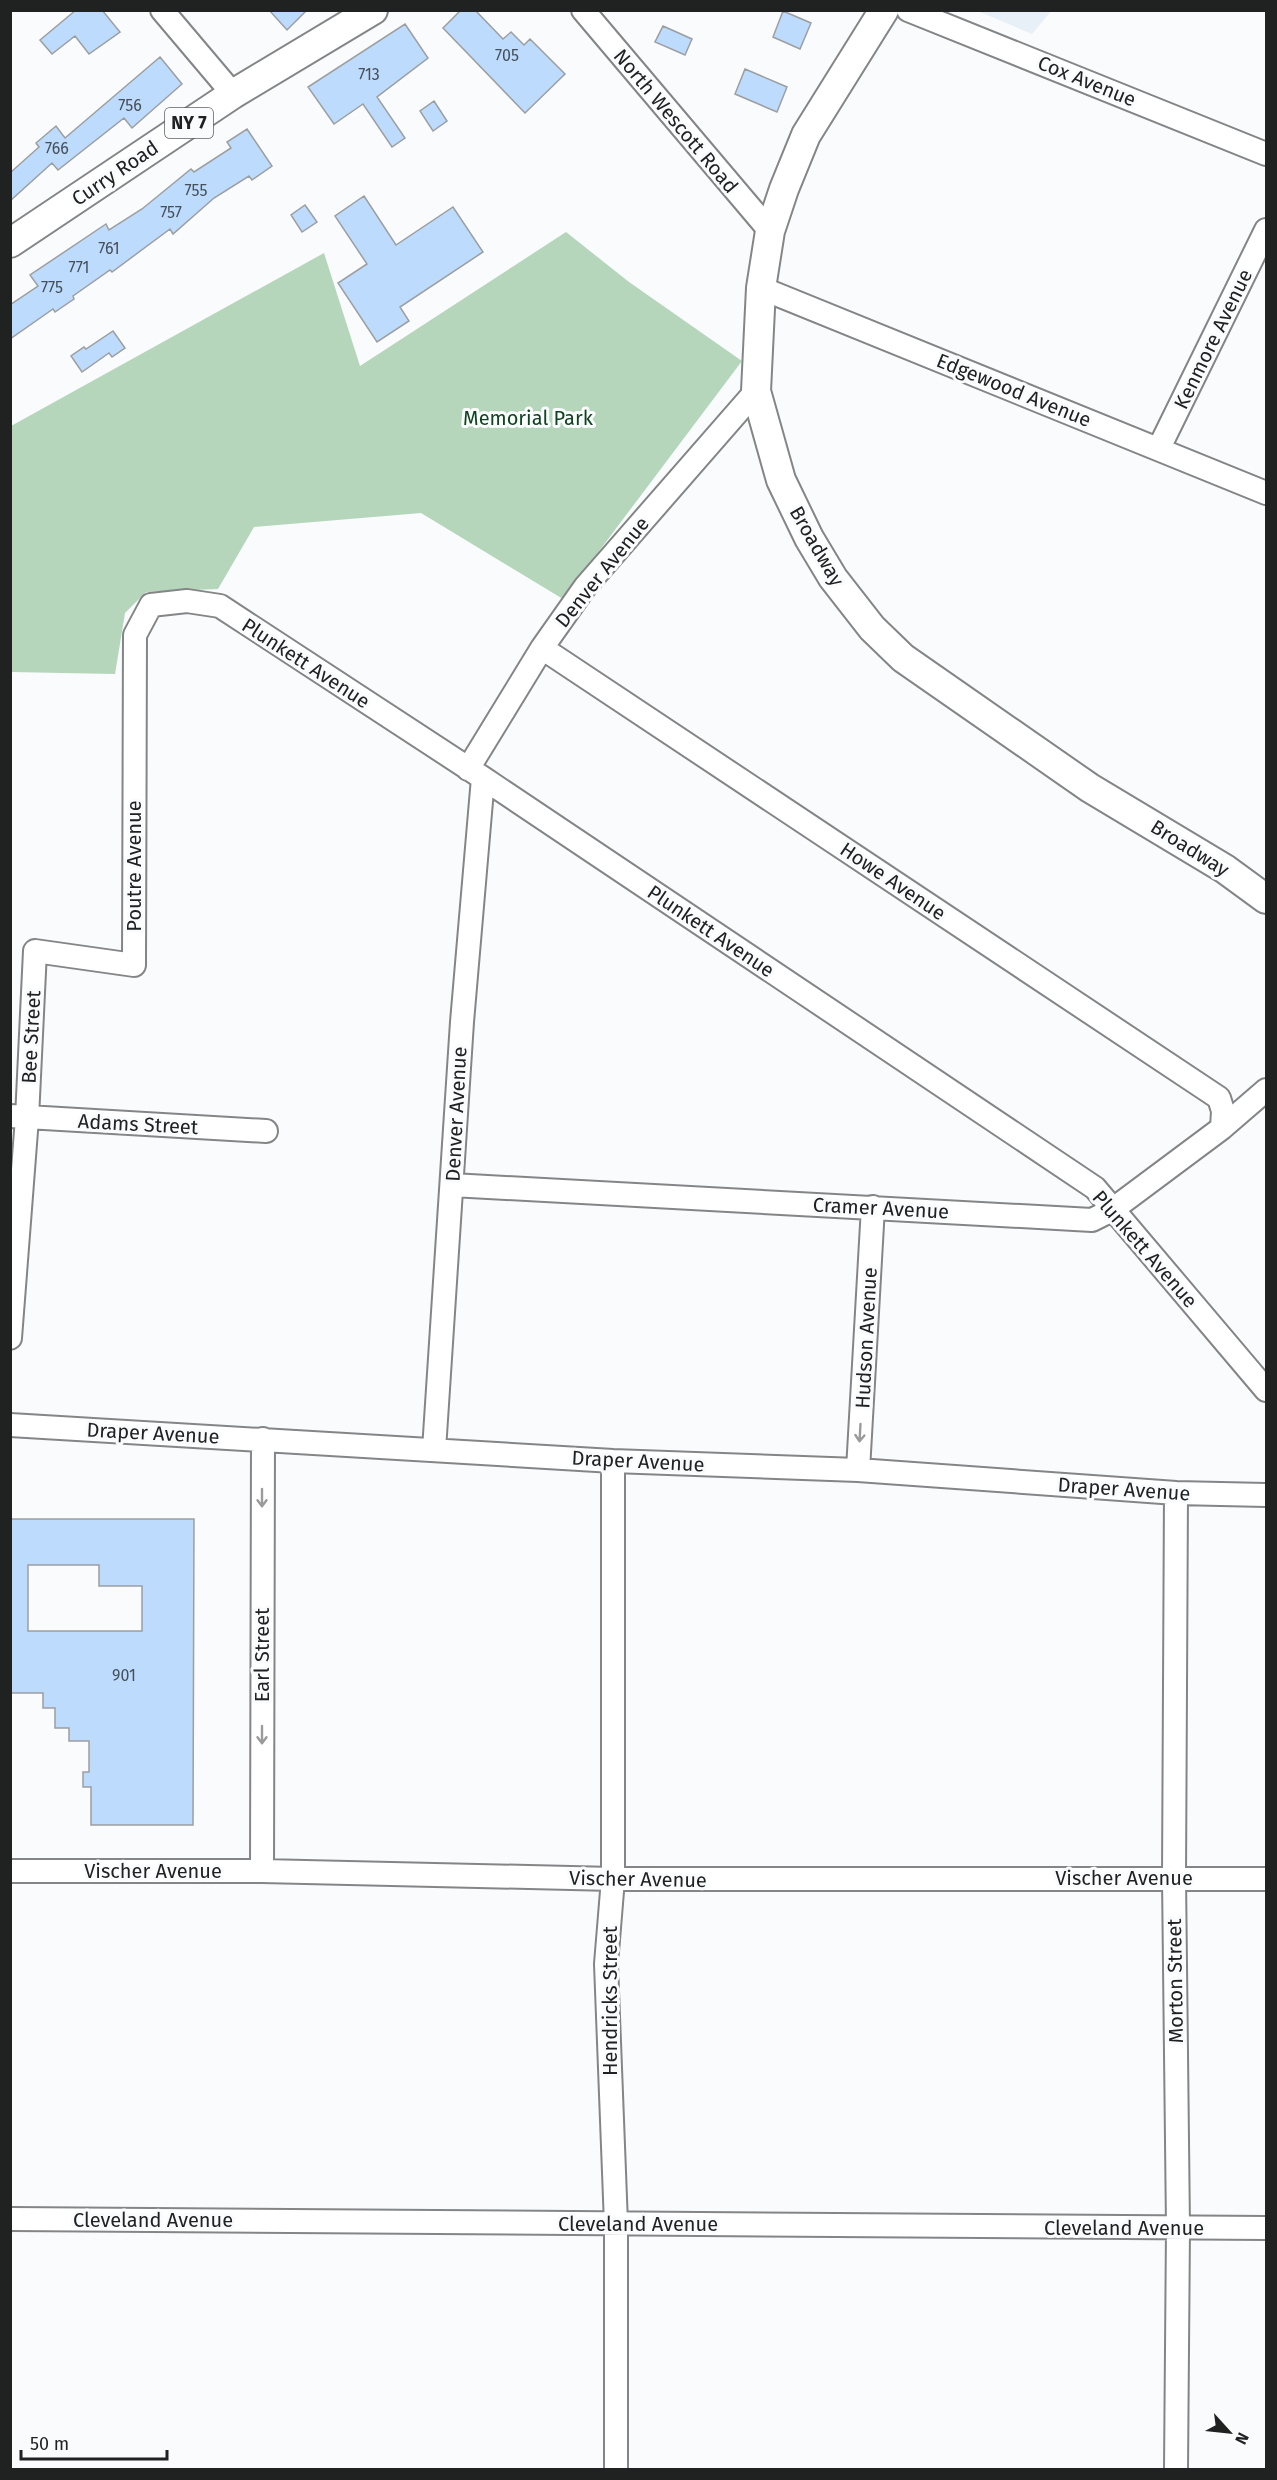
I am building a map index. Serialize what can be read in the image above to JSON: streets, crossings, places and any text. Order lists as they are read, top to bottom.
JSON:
{
  "streets": {
    "main road": ["NY 7", "Curry Road", "Broadway"],
    "street": [
      "Cox Avenue",
      "North Wescott Road",
      "Kenmore Avenue",
      "Edgewood Avenue",
      "Denver Avenue",
      "Plunkett Avenue",
      "Poutre Avenue",
      "Howe Avenue",
      "Bee Street",
      "Adams Street",
      "Cramer Avenue",
      "Hudson Avenue",
      "Draper Avenue",
      "Earl Street",
      "Vischer Avenue",
      "Morton Street",
      "Hendricks Street",
      "Cleveland Avenue"
    ]
  },
  "crossings": [
    ["North Wescott Road", "Broadway"],
    ["Kenmore Avenue", "Edgewood Avenue"],
    ["Edgewood Avenue", "Broadway"],
    ["Broadway", "Denver Avenue"],
    ["Denver Avenue", "Plunkett Avenue"],
    ["Denver Avenue", "Howe Avenue"],
    ["Denver Avenue", "Cramer Avenue"],
    ["Denver Avenue", "Draper Avenue"],
    ["Plunkett Avenue", "Poutre Avenue"],
    ["Plunkett Avenue", "Cramer Avenue"],
    ["Poutre Avenue", "Bee Street"],
    ["Howe Avenue", "Cramer Avenue"],
    ["Bee Street", "Adams Street"],
    ["Cramer Avenue", "Hudson Avenue"],
    ["Hudson Avenue", "Draper Avenue"],
    ["Draper Avenue", "Earl Street"],
    ["Draper Avenue", "Morton Street"],
    ["Draper Avenue", "Hendricks Street"],
    ["Earl Street", "Vischer Avenue"],
    ["Vischer Avenue", "Morton Street"],
    ["Vischer Avenue", "Hendricks Street"],
    ["Morton Street", "Cleveland Avenue"],
    ["Hendricks Street", "Cleveland Avenue"]
  ],
  "one_way": ["Hudson Avenue", "Earl Street"],
  "parks": ["Memorial Park"],
  "house_numbers": [
    "705",
    "713",
    "756",
    "766",
    "755",
    "757",
    "761",
    "771",
    "775",
    "901"
  ],
  "scale_bar": "50 m",
  "north": "bottom right"
}
